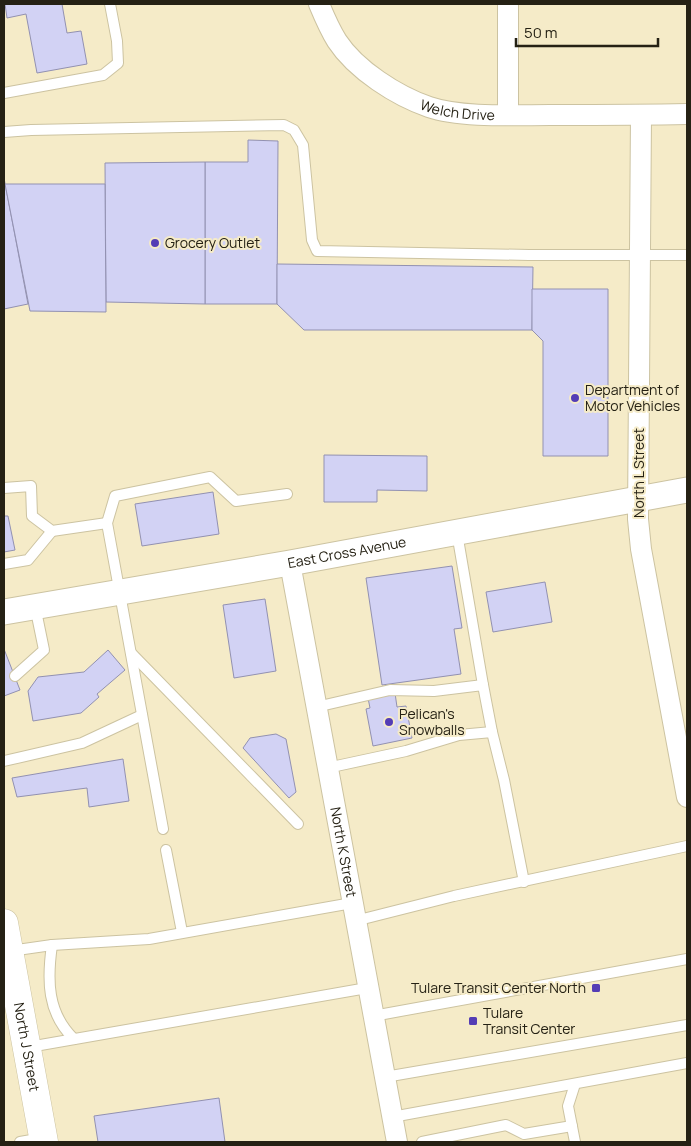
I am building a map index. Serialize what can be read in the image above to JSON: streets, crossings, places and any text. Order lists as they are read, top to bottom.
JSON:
{
  "streets": {
    "main road": ["North J Street"],
    "street": [
      "Welch Drive",
      "North L Street",
      "East Cross Avenue",
      "North K Street"
    ]
  },
  "crossings": [
    ["Welch Drive", "North L Street"],
    ["North L Street", "East Cross Avenue"],
    ["East Cross Avenue", "North K Street"]
  ],
  "places": {
    "other": ["Grocery Outlet", "Department of Motor Vehicles", "Pelican's Snowballs"],
    "transit": ["Tulare Transit Center North", "Tulare Transit Center"]
  },
  "scale_bar": "50 m"
}
